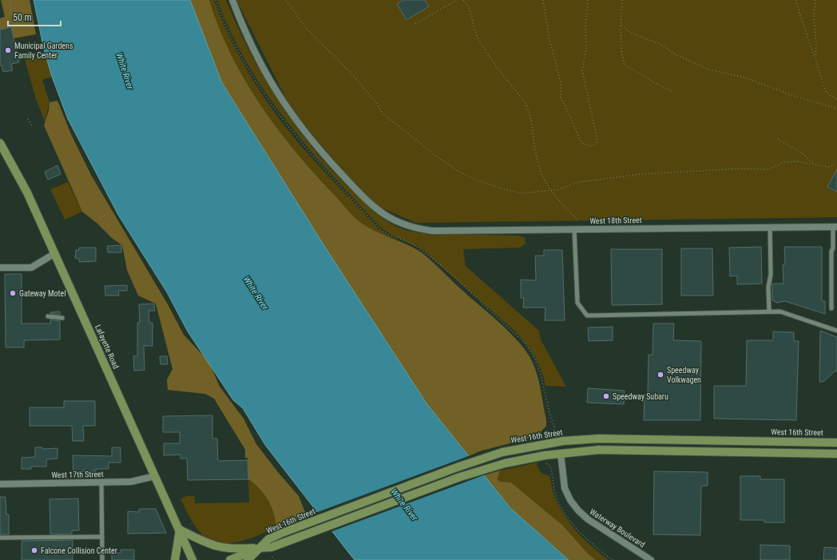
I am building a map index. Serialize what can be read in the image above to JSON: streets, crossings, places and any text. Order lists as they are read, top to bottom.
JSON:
{
  "streets": {
    "main road": ["Lafayette Road", "West 16th Street"],
    "street": ["West 18th Street", "West 17th Street", "Waterway Boulevard"]
  },
  "crossings": [
    ["Lafayette Road", "West 17th Street"],
    ["West 16th Street", "Waterway Boulevard"]
  ],
  "water": ["White River"],
  "places": [
    "Municipal Gardens Family Center",
    "Gateway Motel",
    "Speedway Volkwagen",
    "Speedway Subaru",
    "Falcone Collision Center"
  ],
  "scale_bar": "50 m"
}
